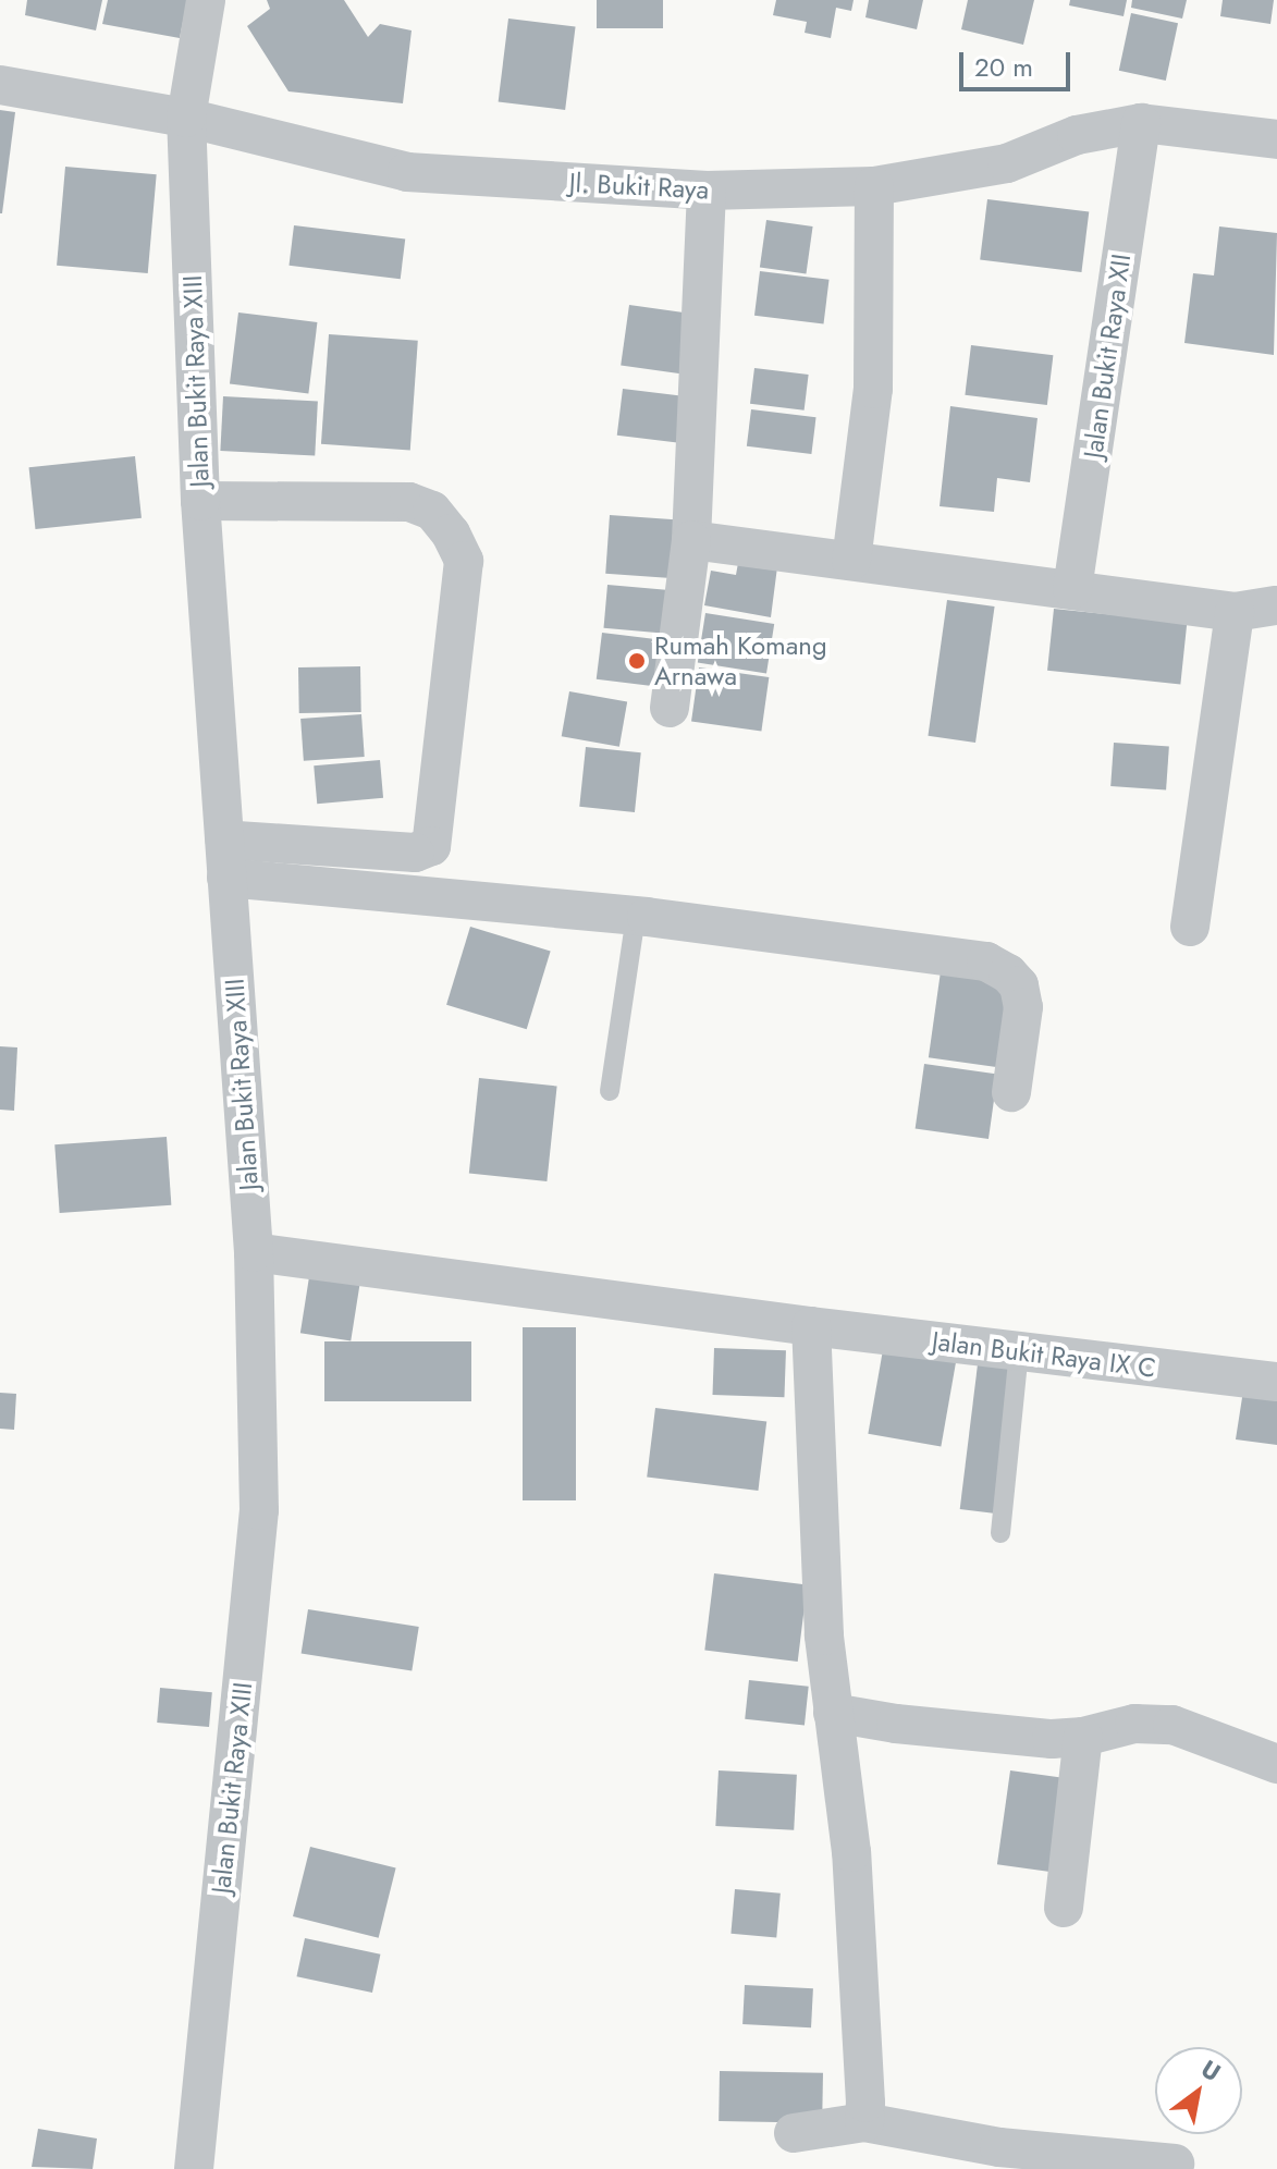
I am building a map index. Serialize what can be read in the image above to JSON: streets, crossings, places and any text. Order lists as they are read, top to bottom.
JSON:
{
  "streets": {
    "street": [
      "Jl. Bukit Raya",
      "Jalan Bukit Raya XII",
      "Jalan Bukit Raya XIII",
      "Jalan Bukit Raya IX C"
    ]
  },
  "crossings": [
    ["Jl. Bukit Raya", "Jalan Bukit Raya XII"],
    ["Jl. Bukit Raya", "Jalan Bukit Raya XIII"],
    ["Jalan Bukit Raya XIII", "Jalan Bukit Raya IX C"]
  ],
  "places": ["Rumah Komang Arnawa"],
  "scale_bar": "20 m",
  "north": "top right"
}
